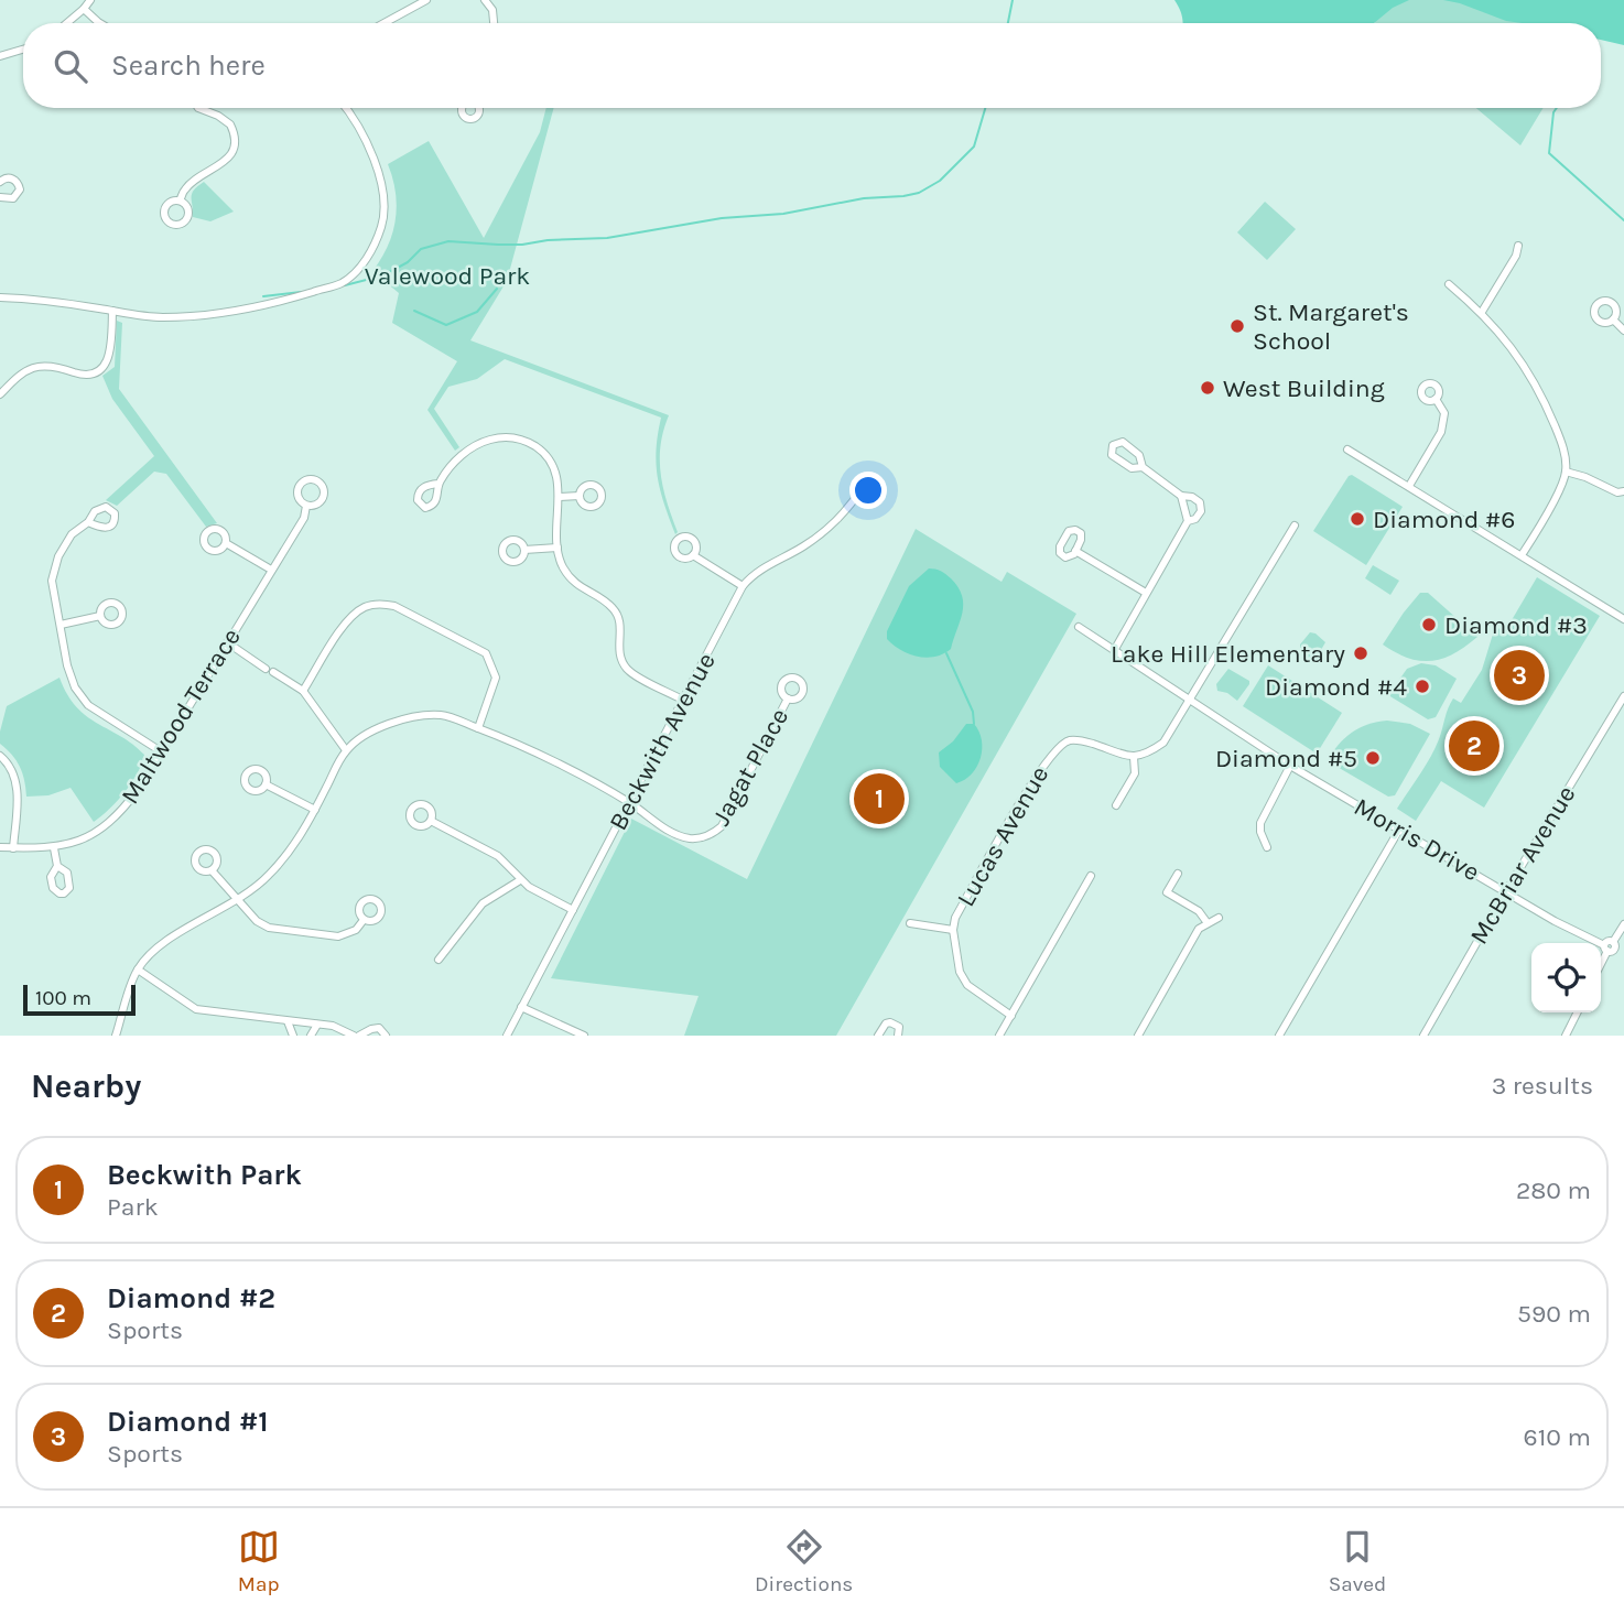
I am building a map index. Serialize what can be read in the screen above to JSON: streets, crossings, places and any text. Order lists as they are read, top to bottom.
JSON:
{
  "streets": {
    "street": [
      "Maltwood Terrace",
      "Beckwith Avenue",
      "Jagat Place",
      "Lucas Avenue",
      "Morris Drive",
      "McBriar Avenue"
    ]
  },
  "crossings": [
    ["Beckwith Avenue", "Jagat Place"],
    ["Morris Drive", "McBriar Avenue"]
  ],
  "parks": ["Valewood Park"],
  "places": [
    "St. Margaret's School",
    "West Building",
    "Diamond #6",
    "Diamond #3",
    "Lake Hill Elementary",
    "Diamond #4",
    "Diamond #5"
  ],
  "scale_bar": "100 m",
  "page": {
    "search": "Search here",
    "pins": ["3", "2", "1"],
    "scale": "100 m",
    "heading": ["Nearby", "3 results"],
    "list": [
      {
        "mark": "1",
        "name": "Beckwith Park",
        "note": "Park",
        "value": "280 m"
      },
      {
        "mark": "2",
        "name": "Diamond #2",
        "note": "Sports",
        "value": "590 m"
      },
      {
        "mark": "3",
        "name": "Diamond #1",
        "note": "Sports",
        "value": "610 m"
      }
    ],
    "nav": ["Map", "Directions", "Saved"]
  }
}
